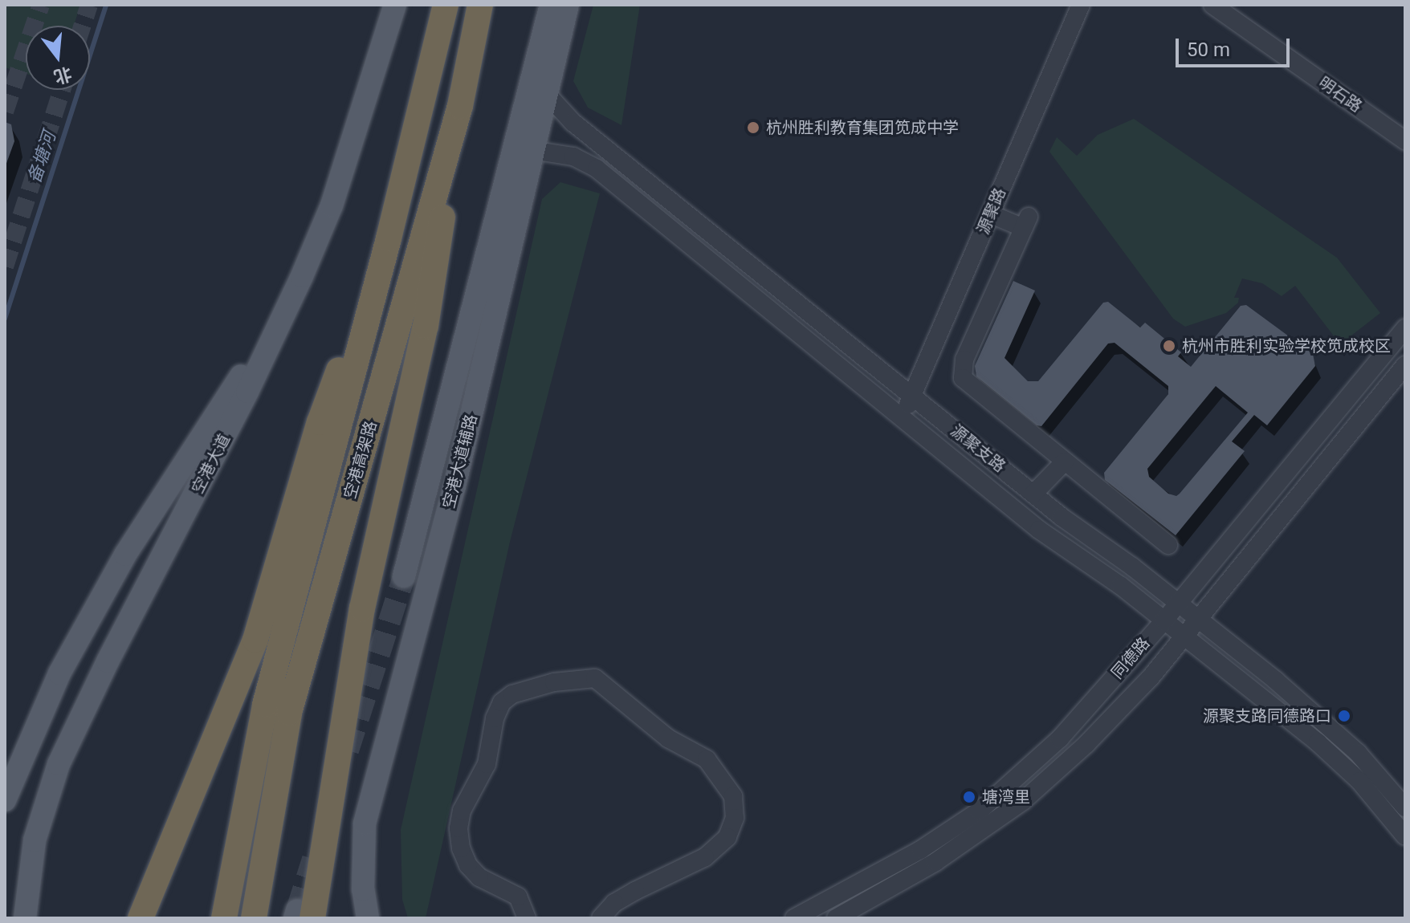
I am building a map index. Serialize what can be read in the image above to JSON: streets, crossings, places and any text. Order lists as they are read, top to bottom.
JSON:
{
  "streets": {
    "highway": ["空港高架路"],
    "main road": ["空港大道辅路", "空港大道"],
    "street": [
      "明石路",
      "源聚路",
      "源聚支路",
      "同德路"
    ]
  },
  "crossings": [
    ["源聚路", "源聚支路"],
    ["源聚支路", "空港大道辅路"],
    ["源聚支路", "同德路"]
  ],
  "water": ["备塘河"],
  "places": [
    "杭州胜利教育集团笕成中学",
    "杭州市胜利实验学校笕成校区",
    "源聚支路同德路口",
    "塘湾里"
  ],
  "scale_bar": "50 m",
  "north": "bottom"
}
